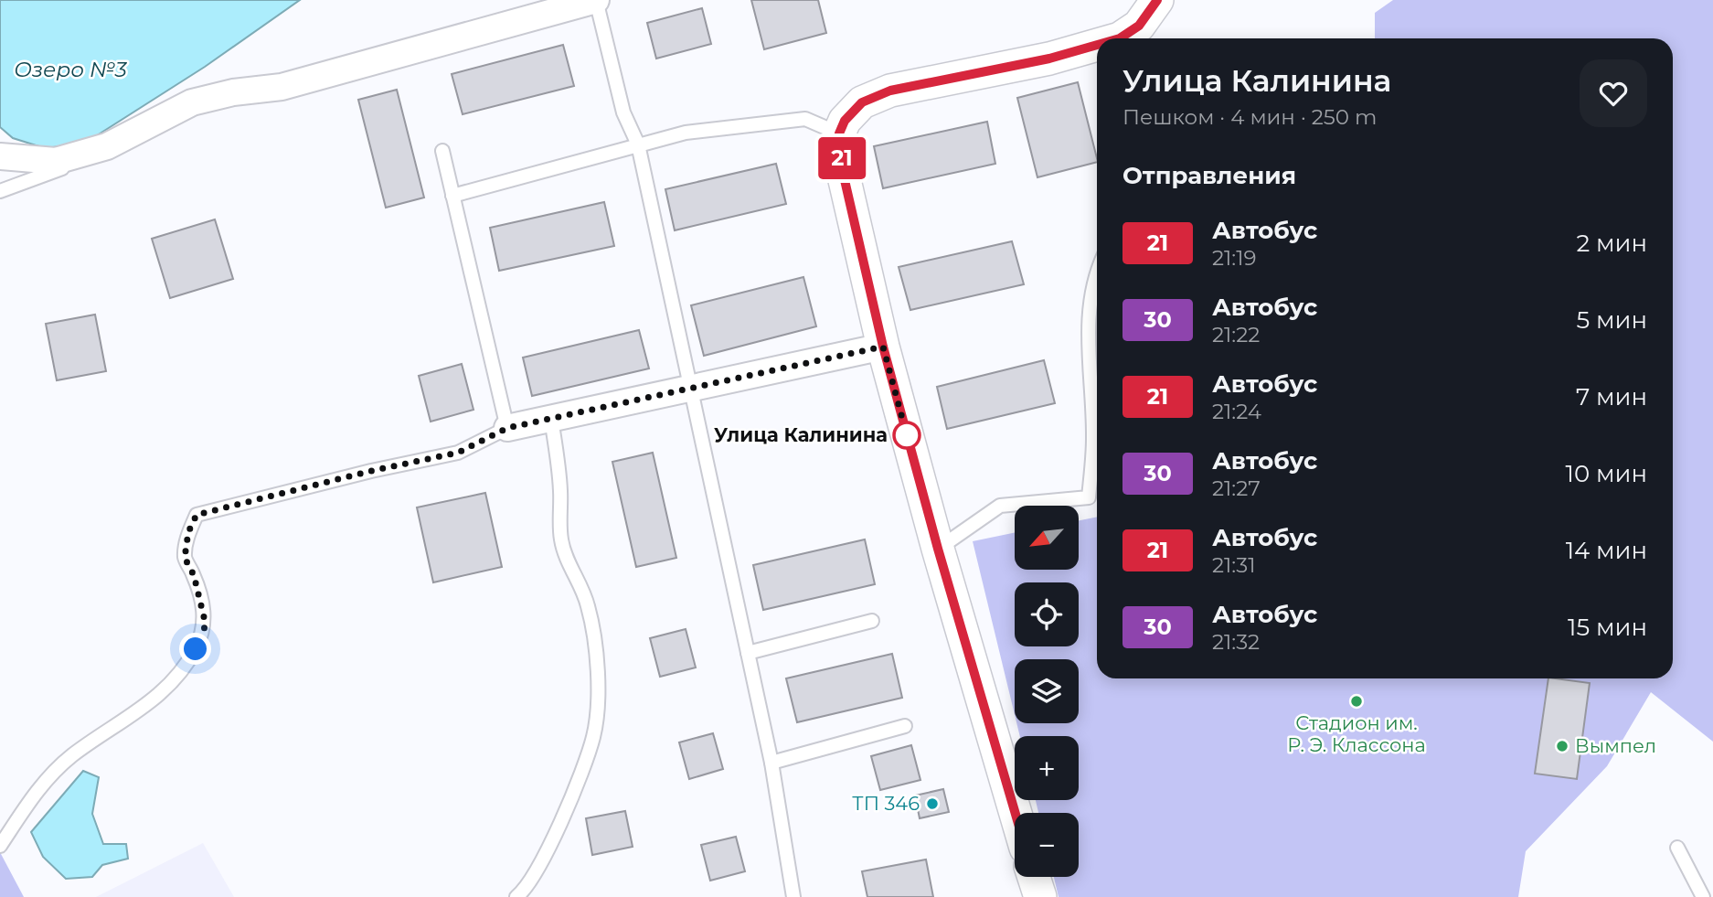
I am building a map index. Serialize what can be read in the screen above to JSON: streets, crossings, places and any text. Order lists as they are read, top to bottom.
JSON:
{
  "water": ["Озеро №3"],
  "places": [
    "Улица Калинина",
    "Стадион им. Р. Э. Классона",
    "Вымпел",
    "ТП 346"
  ],
  "lines": ["bus line 21"],
  "north": "bottom left",
  "page": {
    "on_map": "21",
    "heading": [
      ["Улица Калинина", "Пешком · 4 мин · 250 m"],
      "Отправления"
    ],
    "list": [
      {
        "mark": "21",
        "name": "Автобус",
        "note": "21:19",
        "value": "2 мин"
      },
      {
        "mark": "30",
        "name": "Автобус",
        "note": "21:22",
        "value": "5 мин"
      },
      {
        "mark": "21",
        "name": "Автобус",
        "note": "21:24",
        "value": "7 мин"
      },
      {
        "mark": "30",
        "name": "Автобус",
        "note": "21:27",
        "value": "10 мин"
      },
      {
        "mark": "21",
        "name": "Автобус",
        "note": "21:31",
        "value": "14 мин"
      },
      {
        "mark": "30",
        "name": "Автобус",
        "note": "21:32",
        "value": "15 мин"
      }
    ],
    "map_buttons": ["+", "−"]
  }
}
